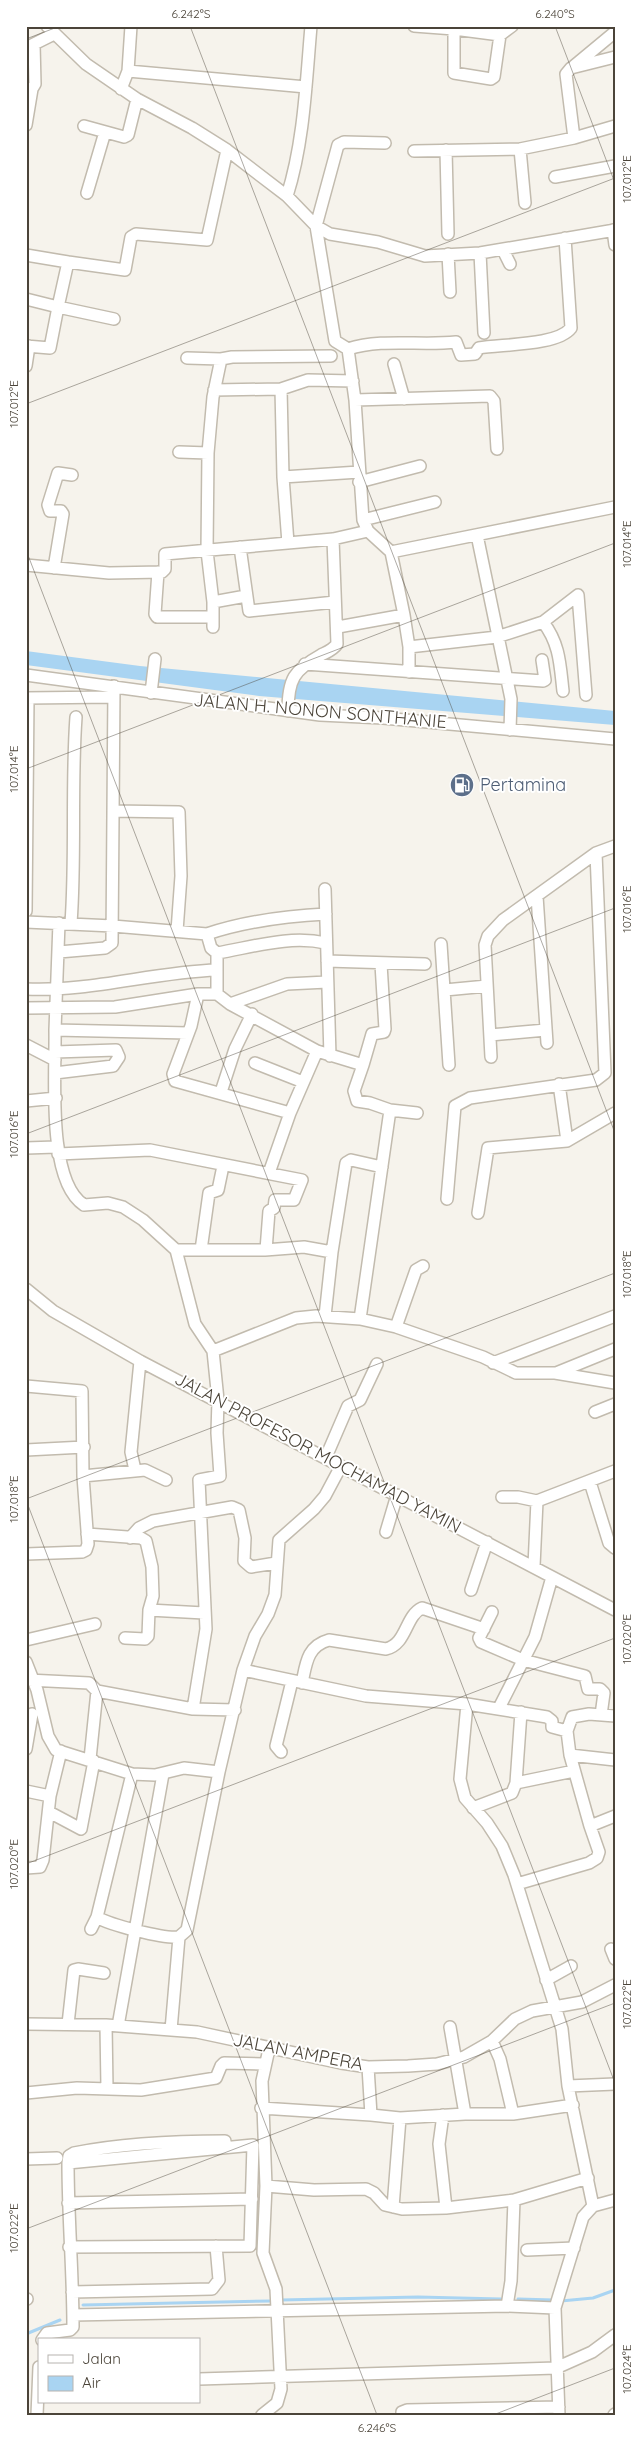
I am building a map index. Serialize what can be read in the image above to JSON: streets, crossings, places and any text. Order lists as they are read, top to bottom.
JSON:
{
  "streets": {
    "street": ["JALAN H. NONON SONTHANIE", "JALAN PROFESOR MOCHAMAD YAMIN", "JALAN AMPERA"]
  },
  "places": {
    "fuel station": ["Pertamina"]
  },
  "legend": ["Jalan", "Air"],
  "coordinates": [
    "6.242°S",
    "6.240°S",
    "107.012°E",
    "107.014°E",
    "107.016°E",
    "107.018°E",
    "107.020°E",
    "107.022°E",
    "107.024°E",
    "6.246°S"
  ]
}
